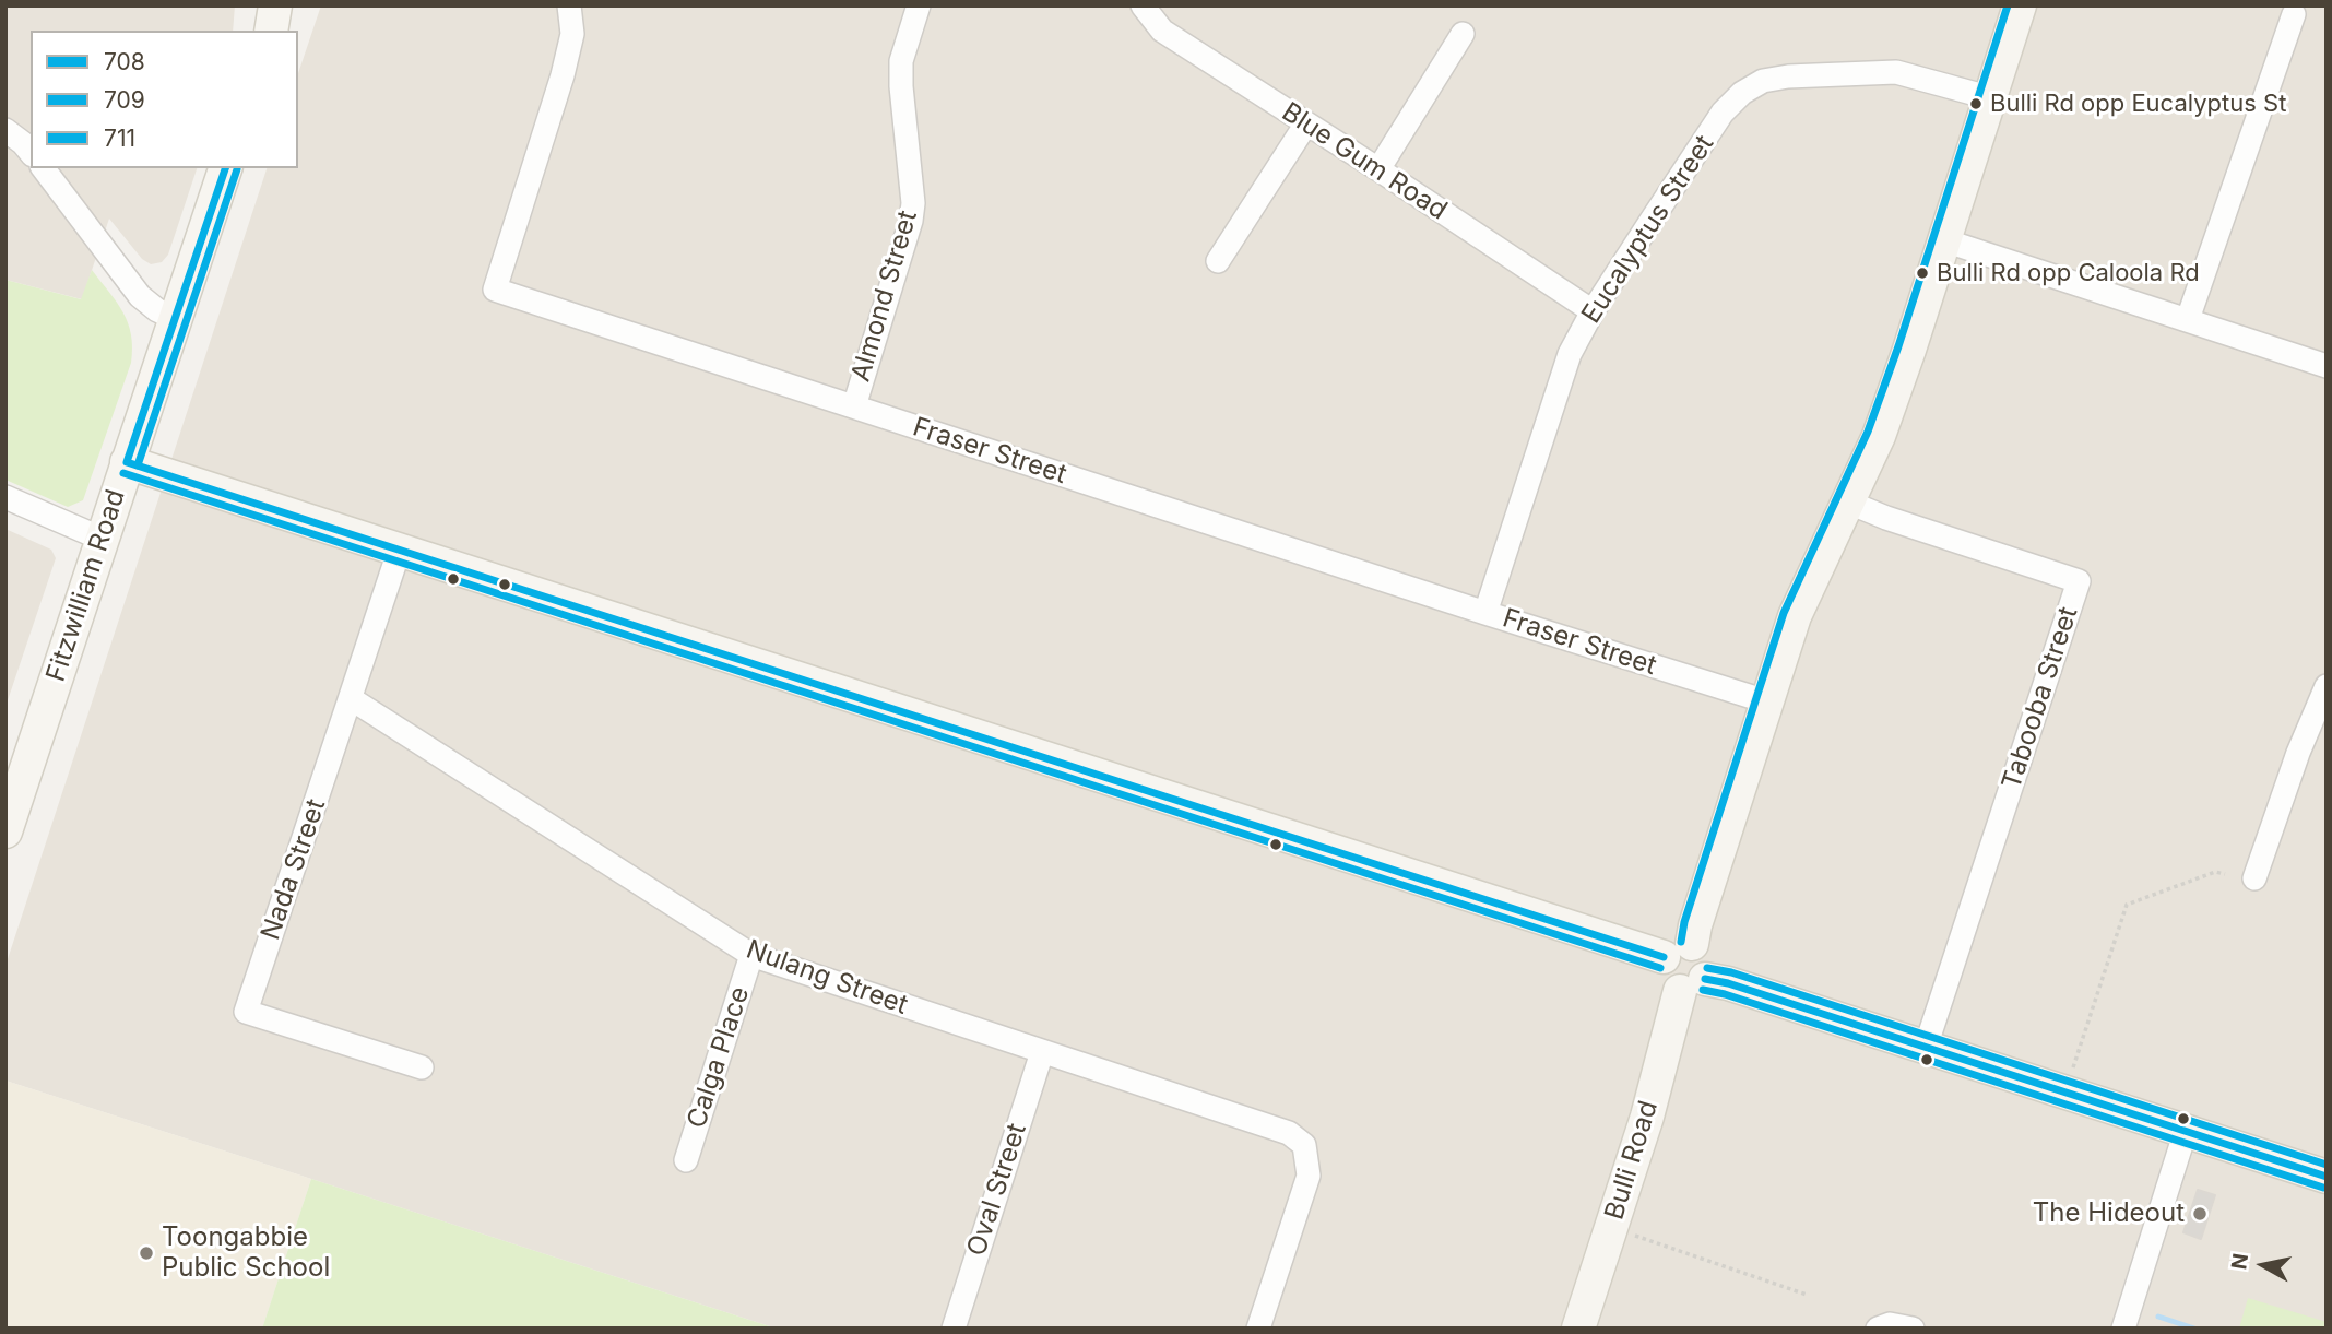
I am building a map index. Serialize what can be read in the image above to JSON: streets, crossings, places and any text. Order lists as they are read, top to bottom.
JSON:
{
  "streets": {
    "street": [
      "Blue Gum Road",
      "Eucalyptus Street",
      "Almond Street",
      "Fraser Street",
      "Fitzwilliam Road",
      "Tabooba Street",
      "Nada Street",
      "Nulang Street",
      "Calga Place",
      "Bulli Road",
      "Oval Street"
    ]
  },
  "crossings": [
    ["Blue Gum Road", "Eucalyptus Street"],
    ["Eucalyptus Street", "Fraser Street"],
    ["Almond Street", "Fraser Street"],
    ["Nada Street", "Nulang Street"],
    ["Nulang Street", "Calga Place"],
    ["Nulang Street", "Oval Street"]
  ],
  "places": [
    "Bulli Rd opp Eucalyptus St",
    "Bulli Rd opp Caloola Rd",
    "The Hideout",
    "Toongabbie Public School"
  ],
  "lines": ["transit line 711", "transit line 708", "transit line 709"],
  "legend": ["708", "709", "711"],
  "north": "left"
}
